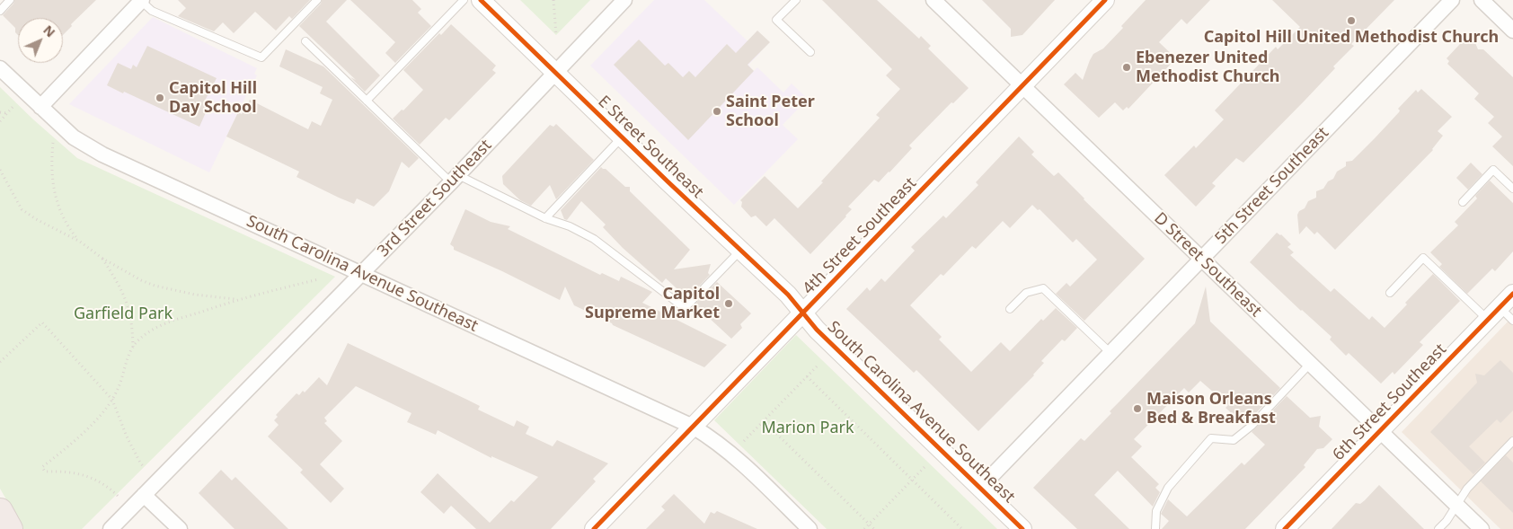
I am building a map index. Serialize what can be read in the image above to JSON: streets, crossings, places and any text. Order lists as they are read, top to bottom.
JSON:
{
  "streets": {
    "street": [
      "E Street Southeast",
      "5th Street Southeast",
      "3rd Street Southeast",
      "4th Street Southeast",
      "D Street Southeast",
      "South Carolina Avenue Southeast",
      "6th Street Southeast"
    ]
  },
  "crossings": [
    ["E Street Southeast", "3rd Street Southeast"],
    ["E Street Southeast", "4th Street Southeast"],
    ["E Street Southeast", "South Carolina Avenue Southeast"],
    ["5th Street Southeast", "D Street Southeast"],
    ["5th Street Southeast", "South Carolina Avenue Southeast"],
    ["3rd Street Southeast", "South Carolina Avenue Southeast"],
    ["4th Street Southeast", "D Street Southeast"],
    ["4th Street Southeast", "South Carolina Avenue Southeast"],
    ["D Street Southeast", "6th Street Southeast"]
  ],
  "parks": ["Garfield Park", "Marion Park"],
  "places": [
    "Capitol Hill United Methodist Church",
    "Ebenezer United Methodist Church",
    "Capitol Hill Day School",
    "Saint Peter School",
    "Capitol Supreme Market",
    "Maison Orleans Bed & Breakfast"
  ],
  "north": "top right"
}
